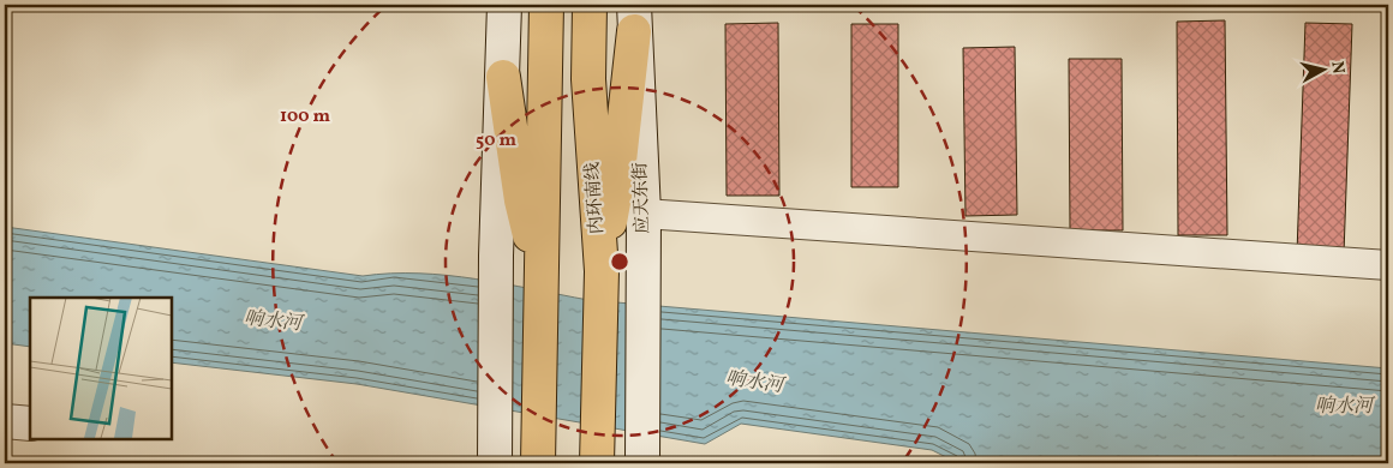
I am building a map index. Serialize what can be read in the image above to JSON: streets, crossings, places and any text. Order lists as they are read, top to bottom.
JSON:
{
  "streets": {
    "highway": ["内环南线"],
    "main road": ["应天东街"]
  },
  "water": ["响水河"],
  "north": "right",
  "rings": ["100 m", "50 m"]
}
